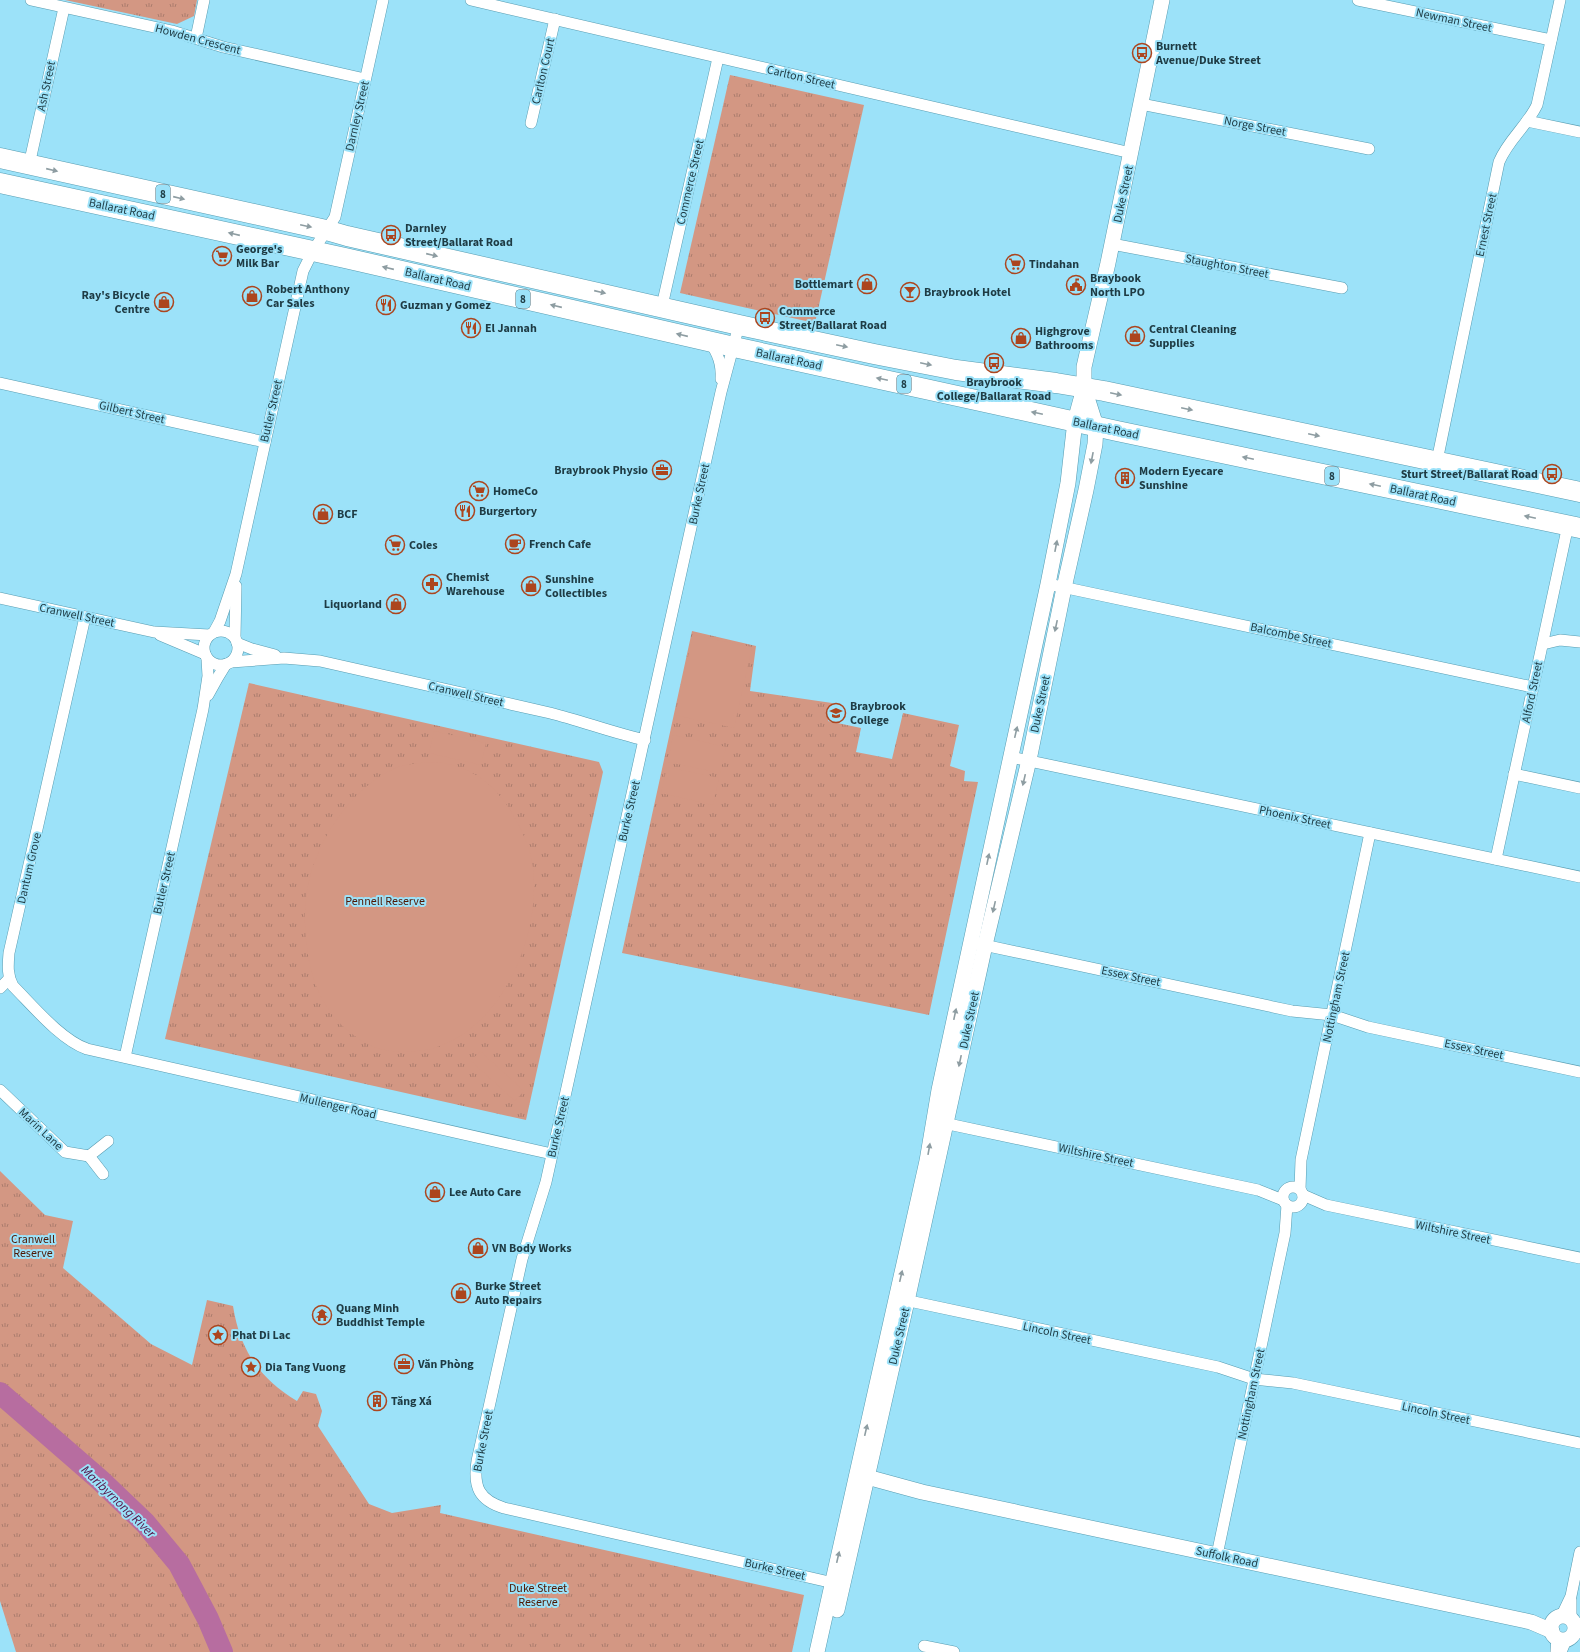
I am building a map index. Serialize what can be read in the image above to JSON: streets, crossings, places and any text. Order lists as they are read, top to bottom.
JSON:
{
  "streets": {
    "highway": ["8", "Ballarat Road"],
    "street": [
      "Newman Street",
      "Howden Crescent",
      "Carlton Court",
      "Carlton Street",
      "Ash Street",
      "Darnley Street",
      "Norge Street",
      "Commerce Street",
      "Duke Street",
      "Ernest Street",
      "Staughton Street",
      "Butler Street",
      "Gilbert Street",
      "Burke Street",
      "Cranwell Street",
      "Balcombe Street",
      "Alford Street",
      "Phoenix Street",
      "Dantum Grove",
      "Essex Street",
      "Nottingham Street",
      "Mullenger Road",
      "Marin Lane",
      "Wiltshire Street",
      "Lincoln Street",
      "Suffolk Road"
    ]
  },
  "crossings": [
    ["Newman Street", "Ernest Street"],
    ["Howden Crescent", "Ash Street"],
    ["Howden Crescent", "Darnley Street"],
    ["Carlton Court", "Carlton Street"],
    ["Carlton Street", "Commerce Street"],
    ["Carlton Street", "Duke Street"],
    ["Ash Street", "Ballarat Road"],
    ["Darnley Street", "Ballarat Road"],
    ["Darnley Street", "Butler Street"],
    ["Norge Street", "Duke Street"],
    ["Commerce Street", "Ballarat Road"],
    ["Duke Street", "Ballarat Road"],
    ["Duke Street", "Staughton Street"],
    ["Duke Street", "Burke Street"],
    ["Duke Street", "Balcombe Street"],
    ["Duke Street", "Phoenix Street"],
    ["Duke Street", "Essex Street"],
    ["Duke Street", "Wiltshire Street"],
    ["Duke Street", "Lincoln Street"],
    ["Duke Street", "Suffolk Road"],
    ["Ballarat Road", "Ernest Street"],
    ["Ballarat Road", "Butler Street"],
    ["Ballarat Road", "Burke Street"],
    ["Ballarat Road", "Alford Street"],
    ["Butler Street", "Gilbert Street"],
    ["Butler Street", "Cranwell Street"],
    ["Butler Street", "Mullenger Road"],
    ["Burke Street", "Cranwell Street"],
    ["Burke Street", "Mullenger Road"],
    ["Cranwell Street", "Dantum Grove"],
    ["Balcombe Street", "Alford Street"],
    ["Alford Street", "Phoenix Street"],
    ["Phoenix Street", "Nottingham Street"],
    ["Essex Street", "Nottingham Street"],
    ["Nottingham Street", "Wiltshire Street"],
    ["Nottingham Street", "Lincoln Street"],
    ["Nottingham Street", "Suffolk Road"]
  ],
  "water": ["Maribyrnong River"],
  "parks": ["Pennell Reserve", "Cranwell Reserve", "Duke Street Reserve"],
  "places": {
    "bus stop": [
      "Burnett Avenue/Duke Street",
      "Darnley Street/Ballarat Road",
      "Commerce Street/Ballarat Road",
      "Braybrook College/Ballarat Road",
      "Sturt Street/Ballarat Road"
    ],
    "supermarket": [
      "George's Milk Bar",
      "Tindahan",
      "HomeCo",
      "Coles"
    ],
    "shop": [
      "Bottlemart",
      "Robert Anthony Car Sales",
      "Ray's Bicycle Centre",
      "Central Cleaning Supplies",
      "Highgrove Bathrooms",
      "BCF",
      "Sunshine Collectibles",
      "Liquorland",
      "Lee Auto Care",
      "VN Body Works",
      "Burke Street Auto Repairs"
    ],
    "public building": ["Braybook North LPO"],
    "bar": ["Braybrook Hotel"],
    "restaurant": ["Guzman y Gomez", "El Jannah", "Burgertory"],
    "office": ["Braybrook Physio", "Văn Phòng"],
    "building": ["Modern Eyecare Sunshine", "Tăng Xá"],
    "cafe": ["French Cafe"],
    "pharmacy": ["Chemist Warehouse"],
    "school or university": ["Braybrook College"],
    "temple": ["Quang Minh Buddhist Temple"],
    "place": ["Phat Di Lac", "Dia Tang Vuong"]
  }
}
